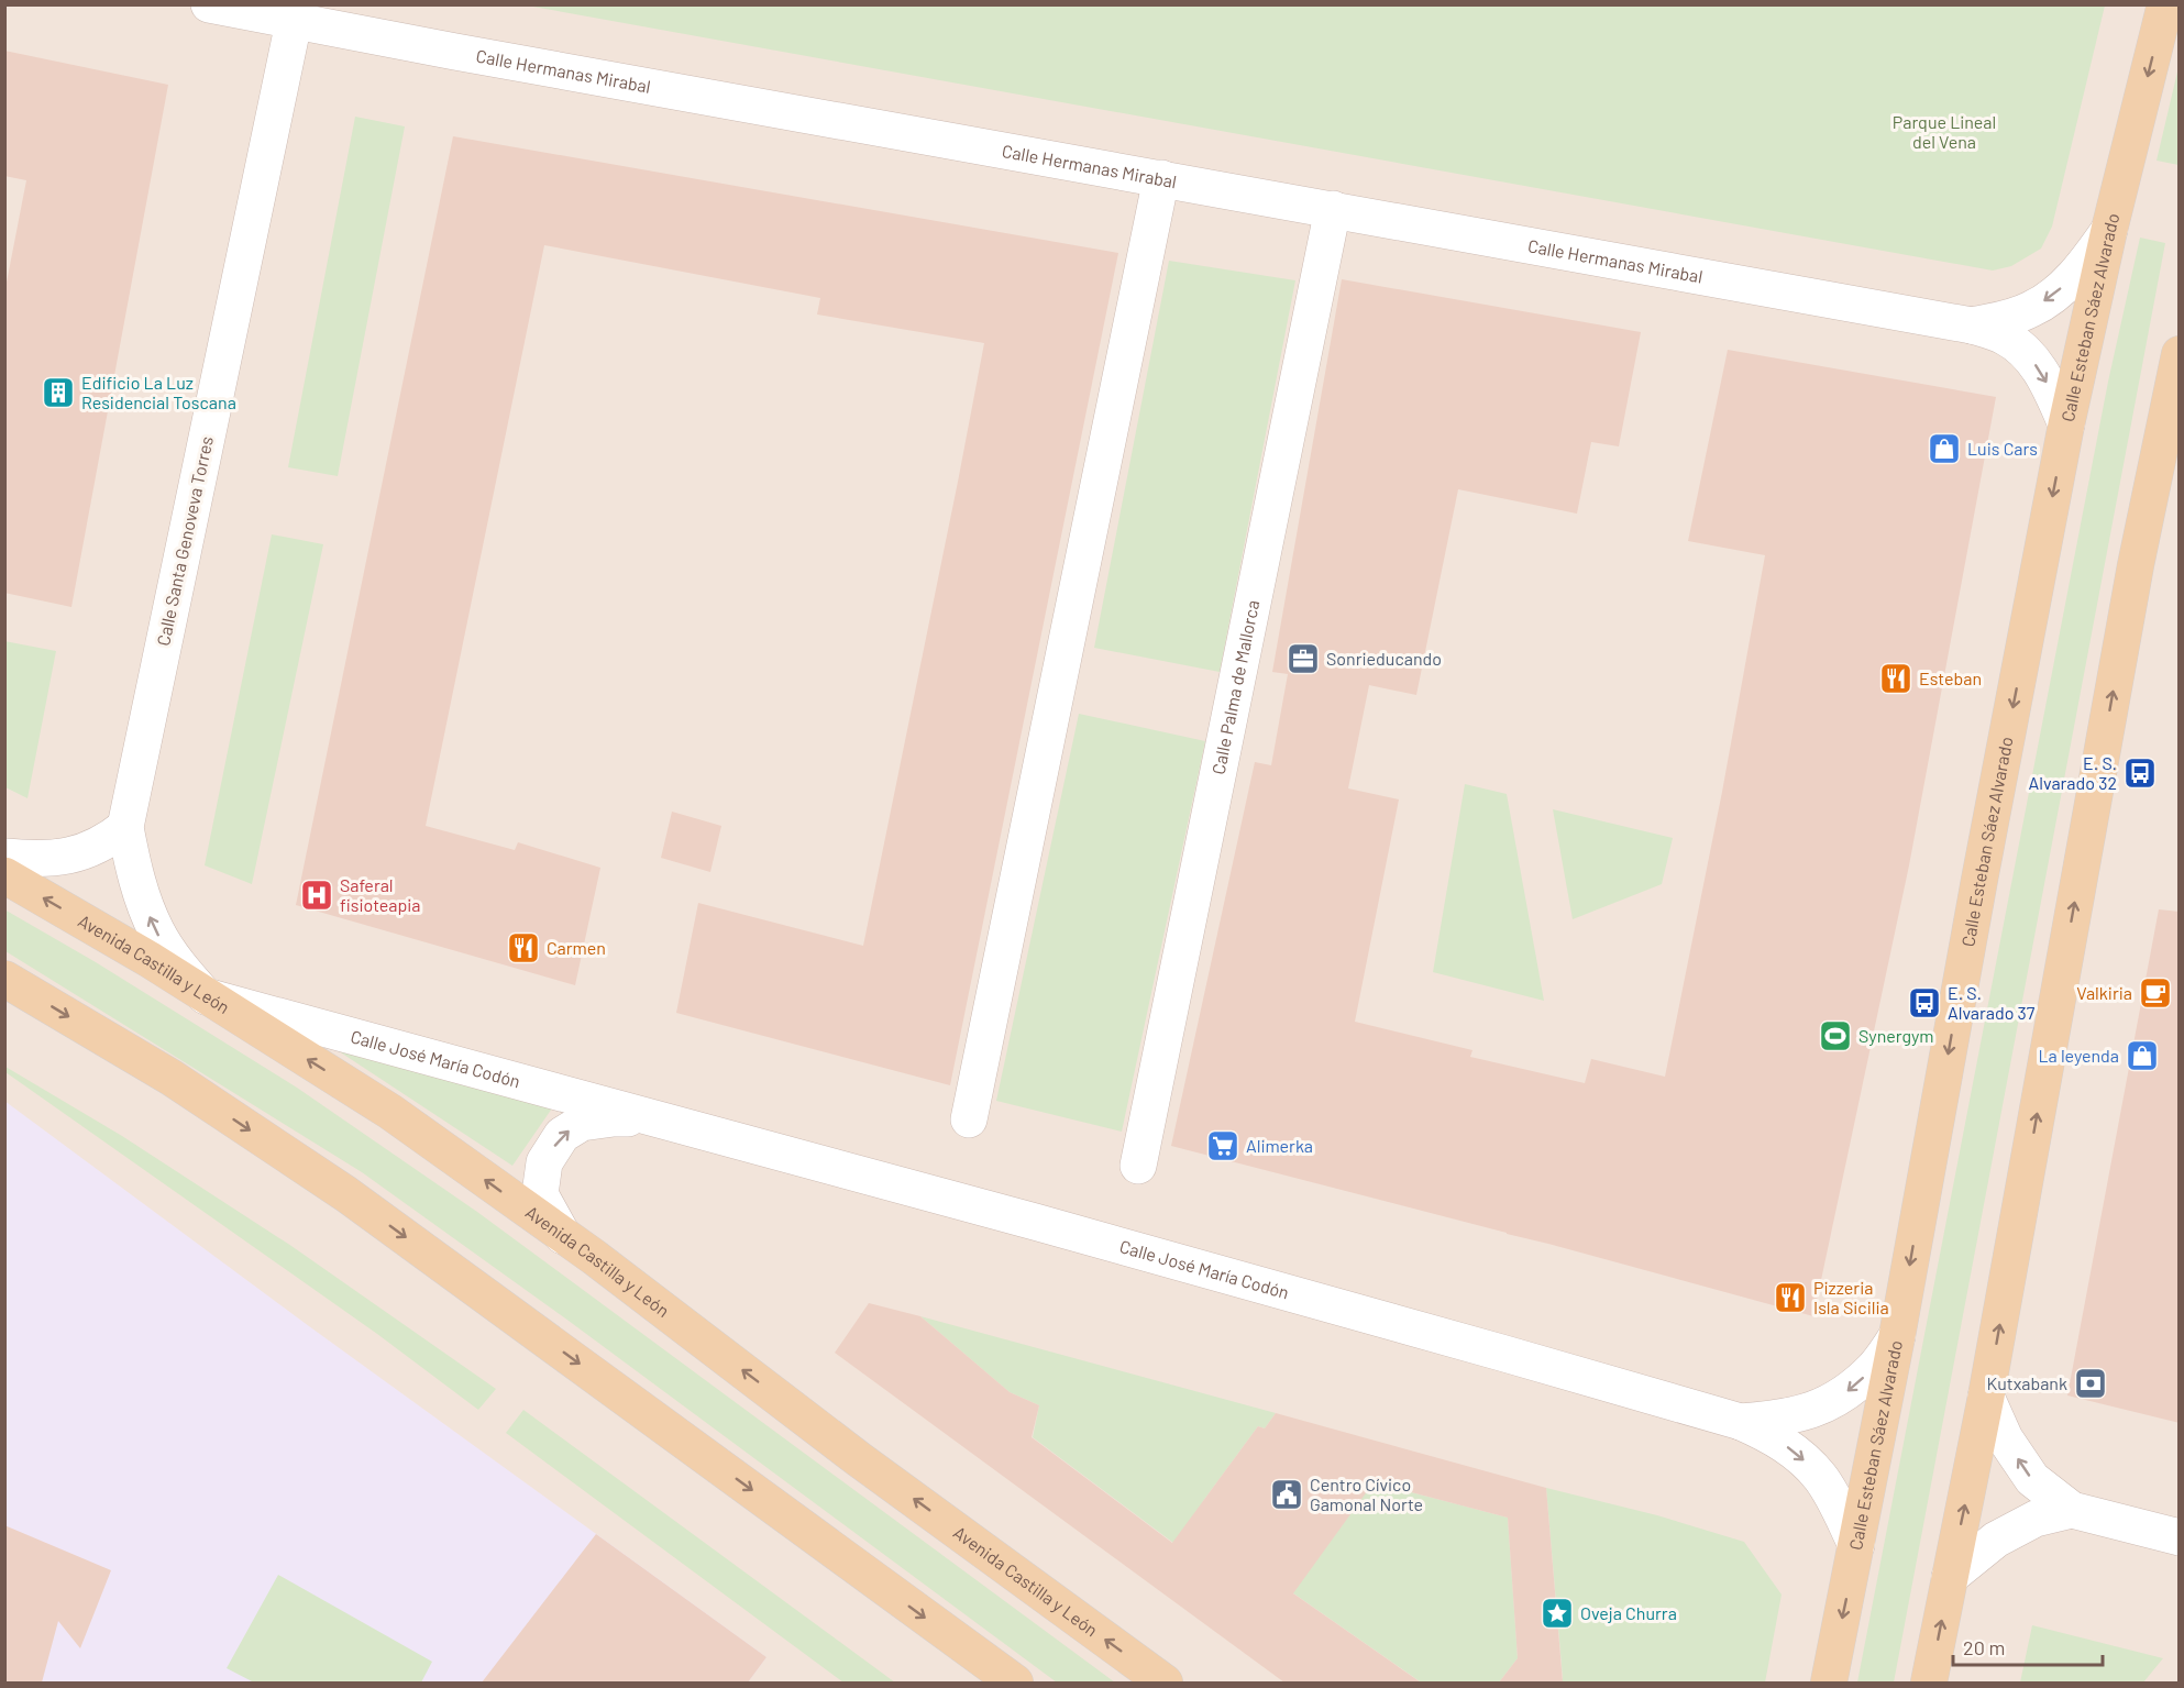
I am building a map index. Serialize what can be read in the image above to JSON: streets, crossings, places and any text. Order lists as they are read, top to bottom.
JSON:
{
  "streets": {
    "main road": ["Calle Esteban Sáez Alvarado", "Avenida Castilla y León"],
    "street": [
      "Calle Hermanas Mirabal",
      "Calle Santa Genoveva Torres",
      "Calle Palma de Mallorca",
      "Calle José María Codón"
    ]
  },
  "crossings": [
    ["Calle Hermanas Mirabal", "Calle Esteban Sáez Alvarado"],
    ["Calle Hermanas Mirabal", "Calle Santa Genoveva Torres"],
    ["Calle Hermanas Mirabal", "Calle Palma de Mallorca"],
    ["Calle Esteban Sáez Alvarado", "Calle José María Codón"],
    ["Calle Santa Genoveva Torres", "Avenida Castilla y León"],
    ["Calle Santa Genoveva Torres", "Calle José María Codón"],
    ["Avenida Castilla y León", "Calle José María Codón"]
  ],
  "parks": ["Parque Lineal del Vena"],
  "places": {
    "building": ["Edificio La Luz Residencial Toscana"],
    "shop": ["Luis Cars", "La leyenda"],
    "office": ["Sonrieducando"],
    "restaurant": ["Esteban", "Carmen", "Pizzeria Isla Sicilia"],
    "bus stop": ["E. S. Alvarado 32", "E. S. Alvarado 37"],
    "hospital": ["Saferal fisioteapia"],
    "cafe": ["Valkiria"],
    "sports": ["Synergym"],
    "supermarket": ["Alimerka"],
    "bank": ["Kutxabank"],
    "public building": ["Centro Cívico Gamonal Norte"],
    "place": ["Oveja Churra"]
  },
  "scale_bar": "20 m"
}
